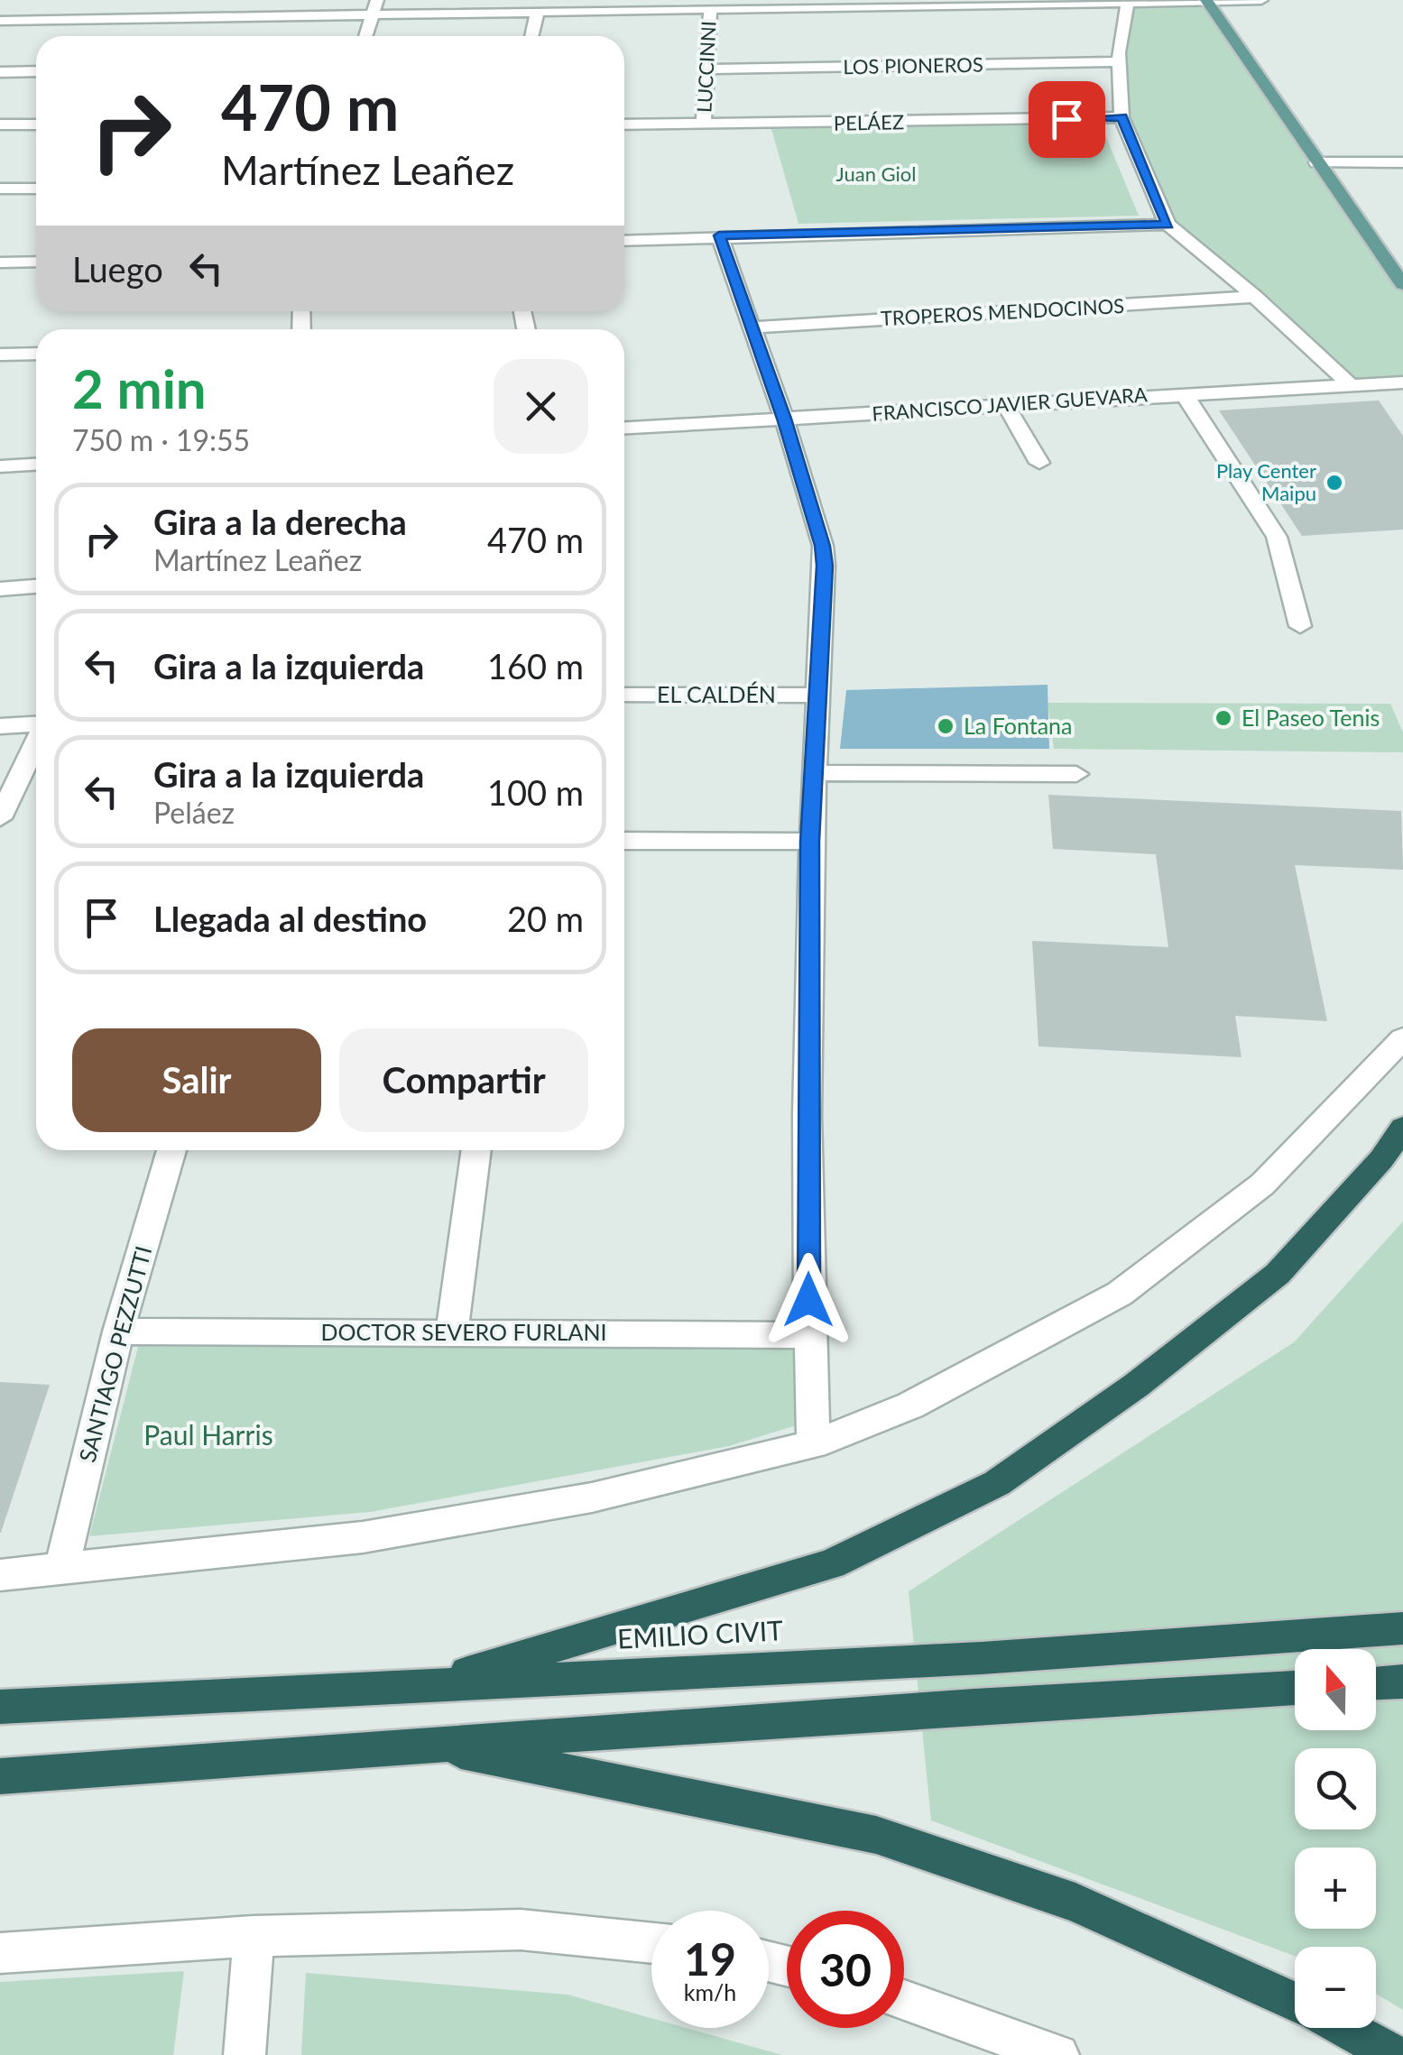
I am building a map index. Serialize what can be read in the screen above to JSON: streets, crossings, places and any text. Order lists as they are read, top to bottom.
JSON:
{
  "streets": {
    "highway": ["EMILIO CIVIT"],
    "street": [
      "LOS PIONEROS",
      "LUCCINNI",
      "PELÁEZ",
      "TROPEROS MENDOCINOS",
      "FRANCISCO JAVIER GUEVARA",
      "EL CALDÉN",
      "DOCTOR SEVERO FURLANI",
      "SANTIAGO PEZZUTTI"
    ]
  },
  "crossings": [
    ["LOS PIONEROS", "LUCCINNI"],
    ["LUCCINNI", "PELÁEZ"],
    ["DOCTOR SEVERO FURLANI", "SANTIAGO PEZZUTTI"]
  ],
  "parks": ["Juan Giol", "Paul Harris"],
  "places": ["Play Center Maipu", "El Paseo Tenis", "La Fontana"],
  "north": "top",
  "page": {
    "turn": ["470 m", "Martínez Leañez"],
    "then": "Luego",
    "heading": ["2 min", "750 m · 19:55"],
    "list": [
      {
        "name": "Gira a la derecha",
        "note": "Martínez Leañez",
        "value": "470 m"
      },
      {
        "name": "Gira a la izquierda",
        "value": "160 m"
      },
      {
        "name": "Gira a la izquierda",
        "note": "Peláez",
        "value": "100 m"
      },
      {
        "name": "Llegada al destino",
        "value": "20 m"
      }
    ],
    "buttons": ["Salir", "Compartir"],
    "map_buttons": ["+", "−"],
    "speed": "19 km/h",
    "limit": "30"
  }
}
